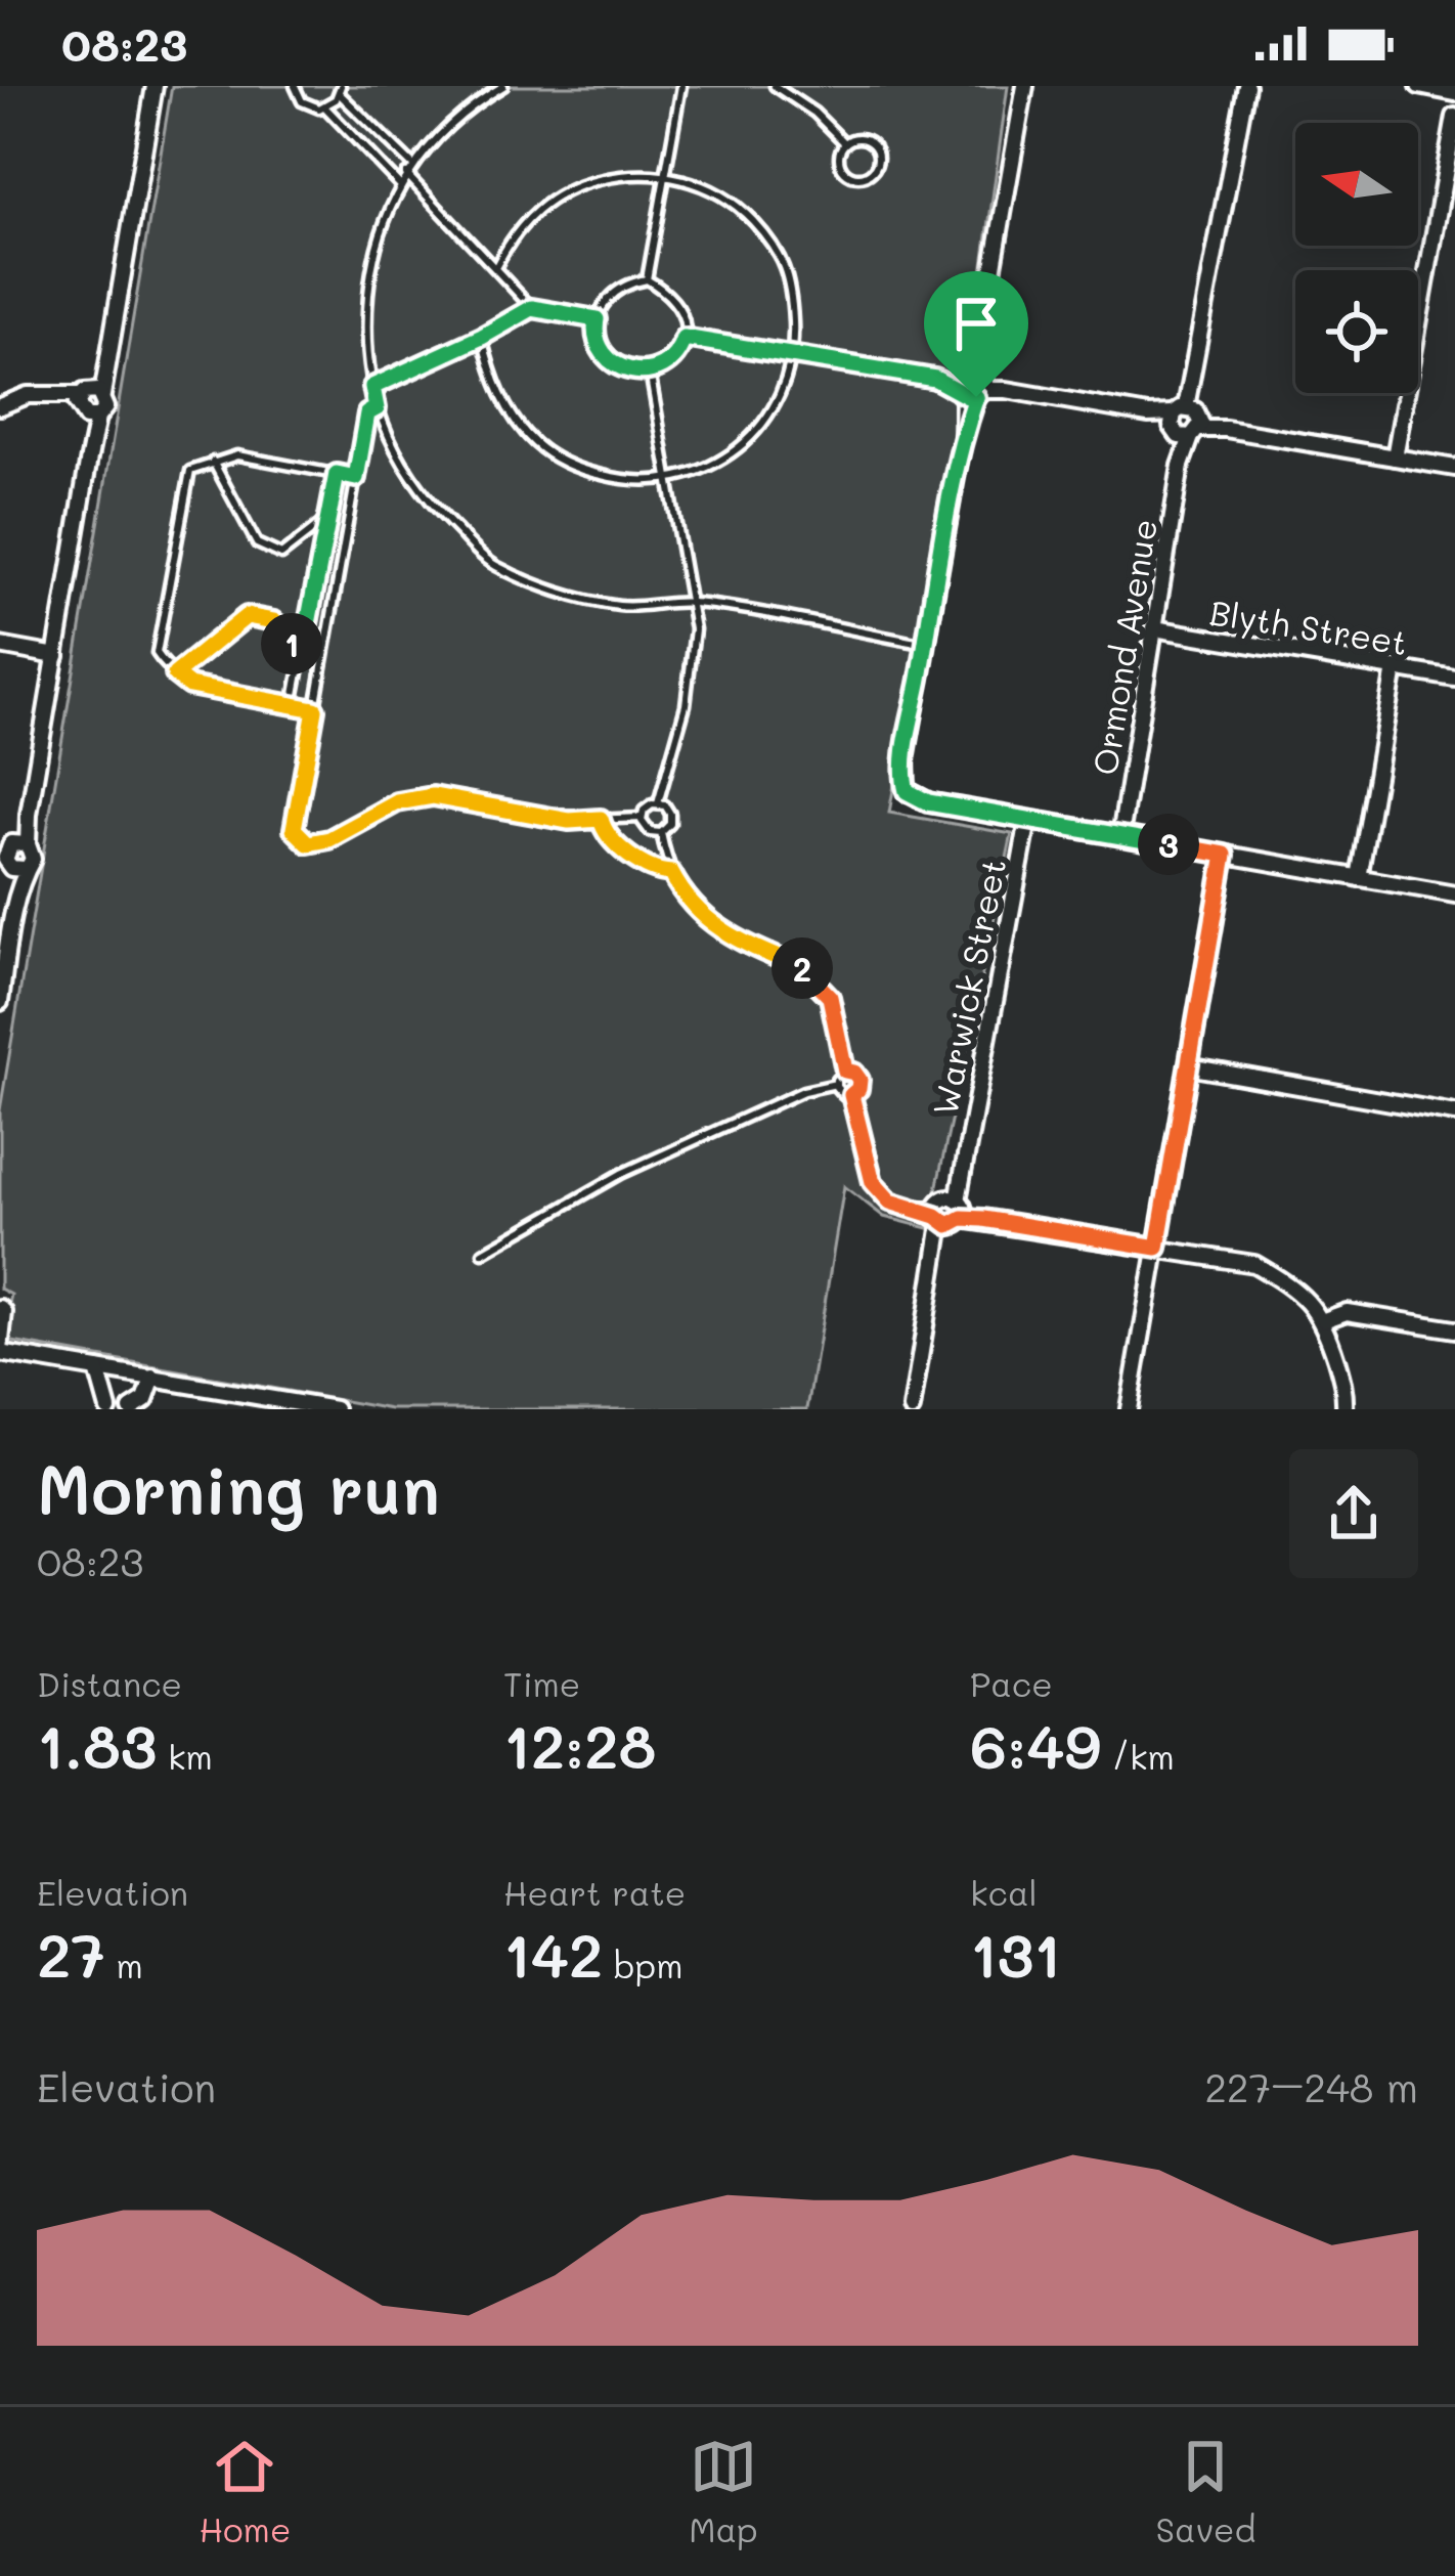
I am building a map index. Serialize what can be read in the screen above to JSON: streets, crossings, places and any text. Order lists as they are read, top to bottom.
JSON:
{
  "streets": {
    "street": ["Blyth Street", "Ormond Avenue", "Warwick Street"]
  },
  "crossings": [
    ["Blyth Street", "Ormond Avenue"]
  ],
  "north": "left",
  "page": {
    "status": "08:23",
    "pins": ["1", "3", "2"],
    "heading": ["Morning run", "08:23"],
    "stats": [
      ["Distance", "1.83 km"],
      ["Time", "12:28"],
      ["Pace", "6:49 /km"],
      ["Elevation", "27 m"],
      ["Heart rate", "142 bpm"],
      ["kcal", "131"]
    ],
    "chart": ["Elevation", "227–248 m"],
    "tabs": ["Home", "Map", "Saved"]
  }
}
